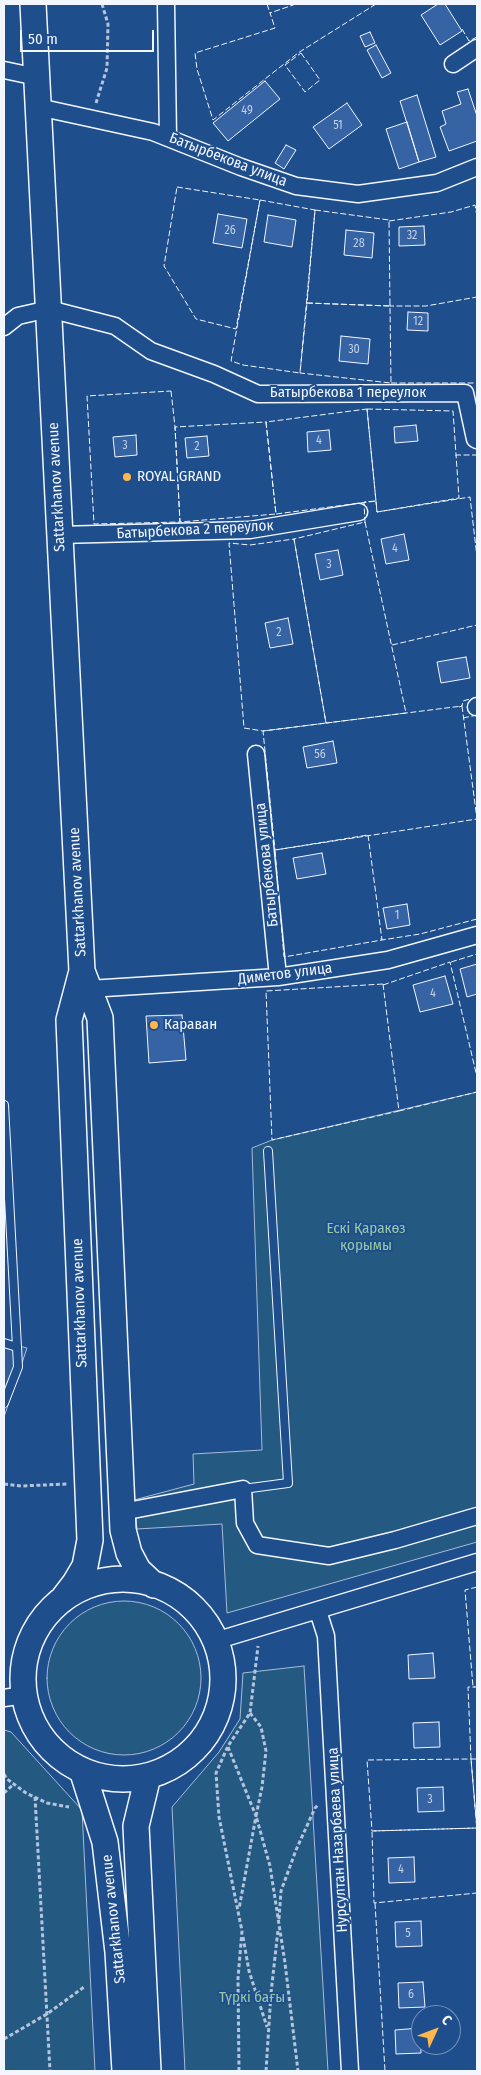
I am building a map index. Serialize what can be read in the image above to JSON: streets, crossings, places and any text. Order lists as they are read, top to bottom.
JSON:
{
  "streets": {
    "main road": ["Sattarkhanov avenue"],
    "street": [
      "Батырбекова улица",
      "Батырбекова 1 переулок",
      "Батырбекова 2 переулок",
      "Диметов улица",
      "Нурсултан Назарбаева улица"
    ]
  },
  "crossings": [
    ["Батырбекова улица", "Sattarkhanov avenue"],
    ["Батырбекова улица", "Диметов улица"],
    ["Батырбекова 1 переулок", "Sattarkhanov avenue"],
    ["Sattarkhanov avenue", "Батырбекова 2 переулок"],
    ["Sattarkhanov avenue", "Диметов улица"]
  ],
  "parks": ["Ескі Қаракөз қорымы", "Түркі бағы"],
  "places": ["ROYAL GRAND", "Караван"],
  "house_numbers": [
    "49",
    "51",
    "26",
    "32",
    "28",
    "12",
    "30",
    "4",
    "3",
    "2",
    "4",
    "3",
    "2",
    "56",
    "1",
    "4",
    "3",
    "4",
    "5",
    "6"
  ],
  "scale_bar": "50 m",
  "north": "top right"
}
